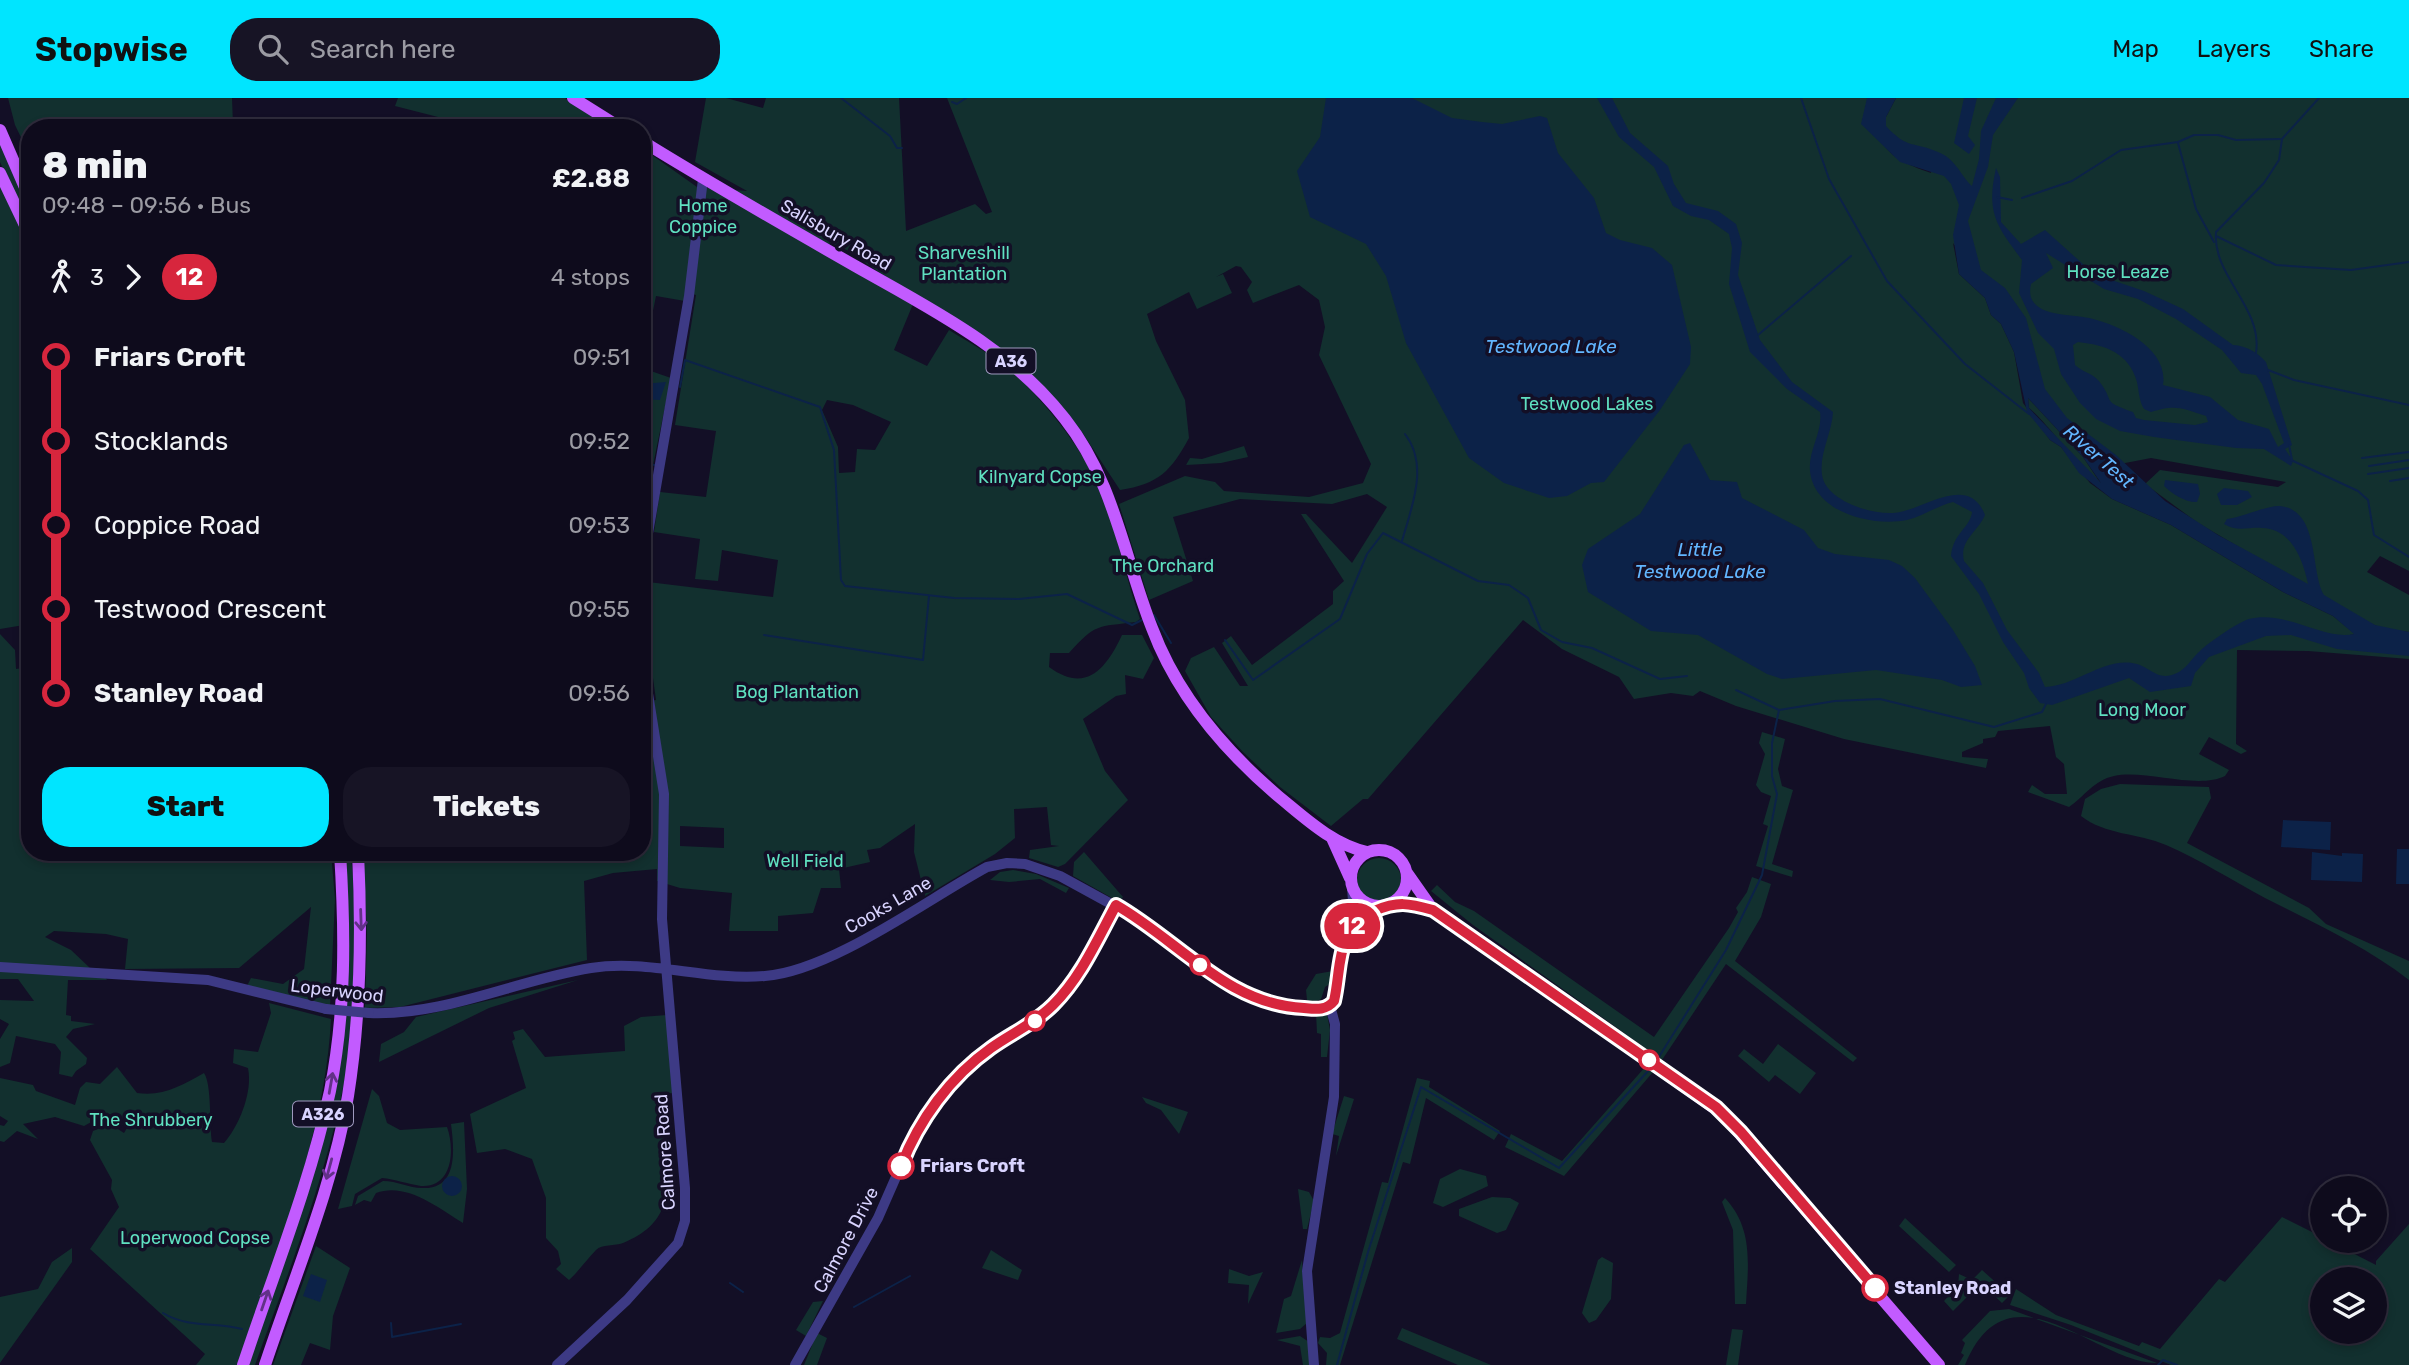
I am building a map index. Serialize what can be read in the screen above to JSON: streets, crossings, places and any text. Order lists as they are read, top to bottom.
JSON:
{
  "streets": {
    "main road": ["Salisbury Road", "A36", "A326"],
    "street": [
      "Cooks Lane",
      "Loperwood",
      "Calmore Road",
      "Calmore Drive"
    ]
  },
  "crossings": [
    ["Cooks Lane", "Loperwood"],
    ["Cooks Lane", "Calmore Road"],
    ["Cooks Lane", "Calmore Drive"],
    ["Loperwood", "Calmore Road"]
  ],
  "water": ["Testwood Lake", "River Test", "Little Testwood Lake"],
  "parks": [
    "Home Coppice",
    "Sharveshill Plantation",
    "Horse Leaze",
    "Testwood Lakes",
    "Kilnyard Copse",
    "The Orchard",
    "Bog Plantation",
    "Long Moor",
    "Well Field",
    "The Shrubbery",
    "Loperwood Copse"
  ],
  "places": ["Friars Croft", "Stanley Road"],
  "lines": ["bus line 12"],
  "page": {
    "header": "Stopwise",
    "search": "Search here",
    "nav": ["Map", "Layers", "Share"],
    "on_map": "12",
    "heading": ["8 min", "09:48 – 09:56 · Bus", "£2.88"],
    "legs": ["3", "12", "4 stops"],
    "list": [
      {
        "name": "Friars Croft",
        "value": "09:51"
      },
      {
        "name": "Stocklands",
        "value": "09:52"
      },
      {
        "name": "Coppice Road",
        "value": "09:53"
      },
      {
        "name": "Testwood Crescent",
        "value": "09:55"
      },
      {
        "name": "Stanley Road",
        "value": "09:56"
      }
    ],
    "buttons": ["Start", "Tickets"]
  }
}
